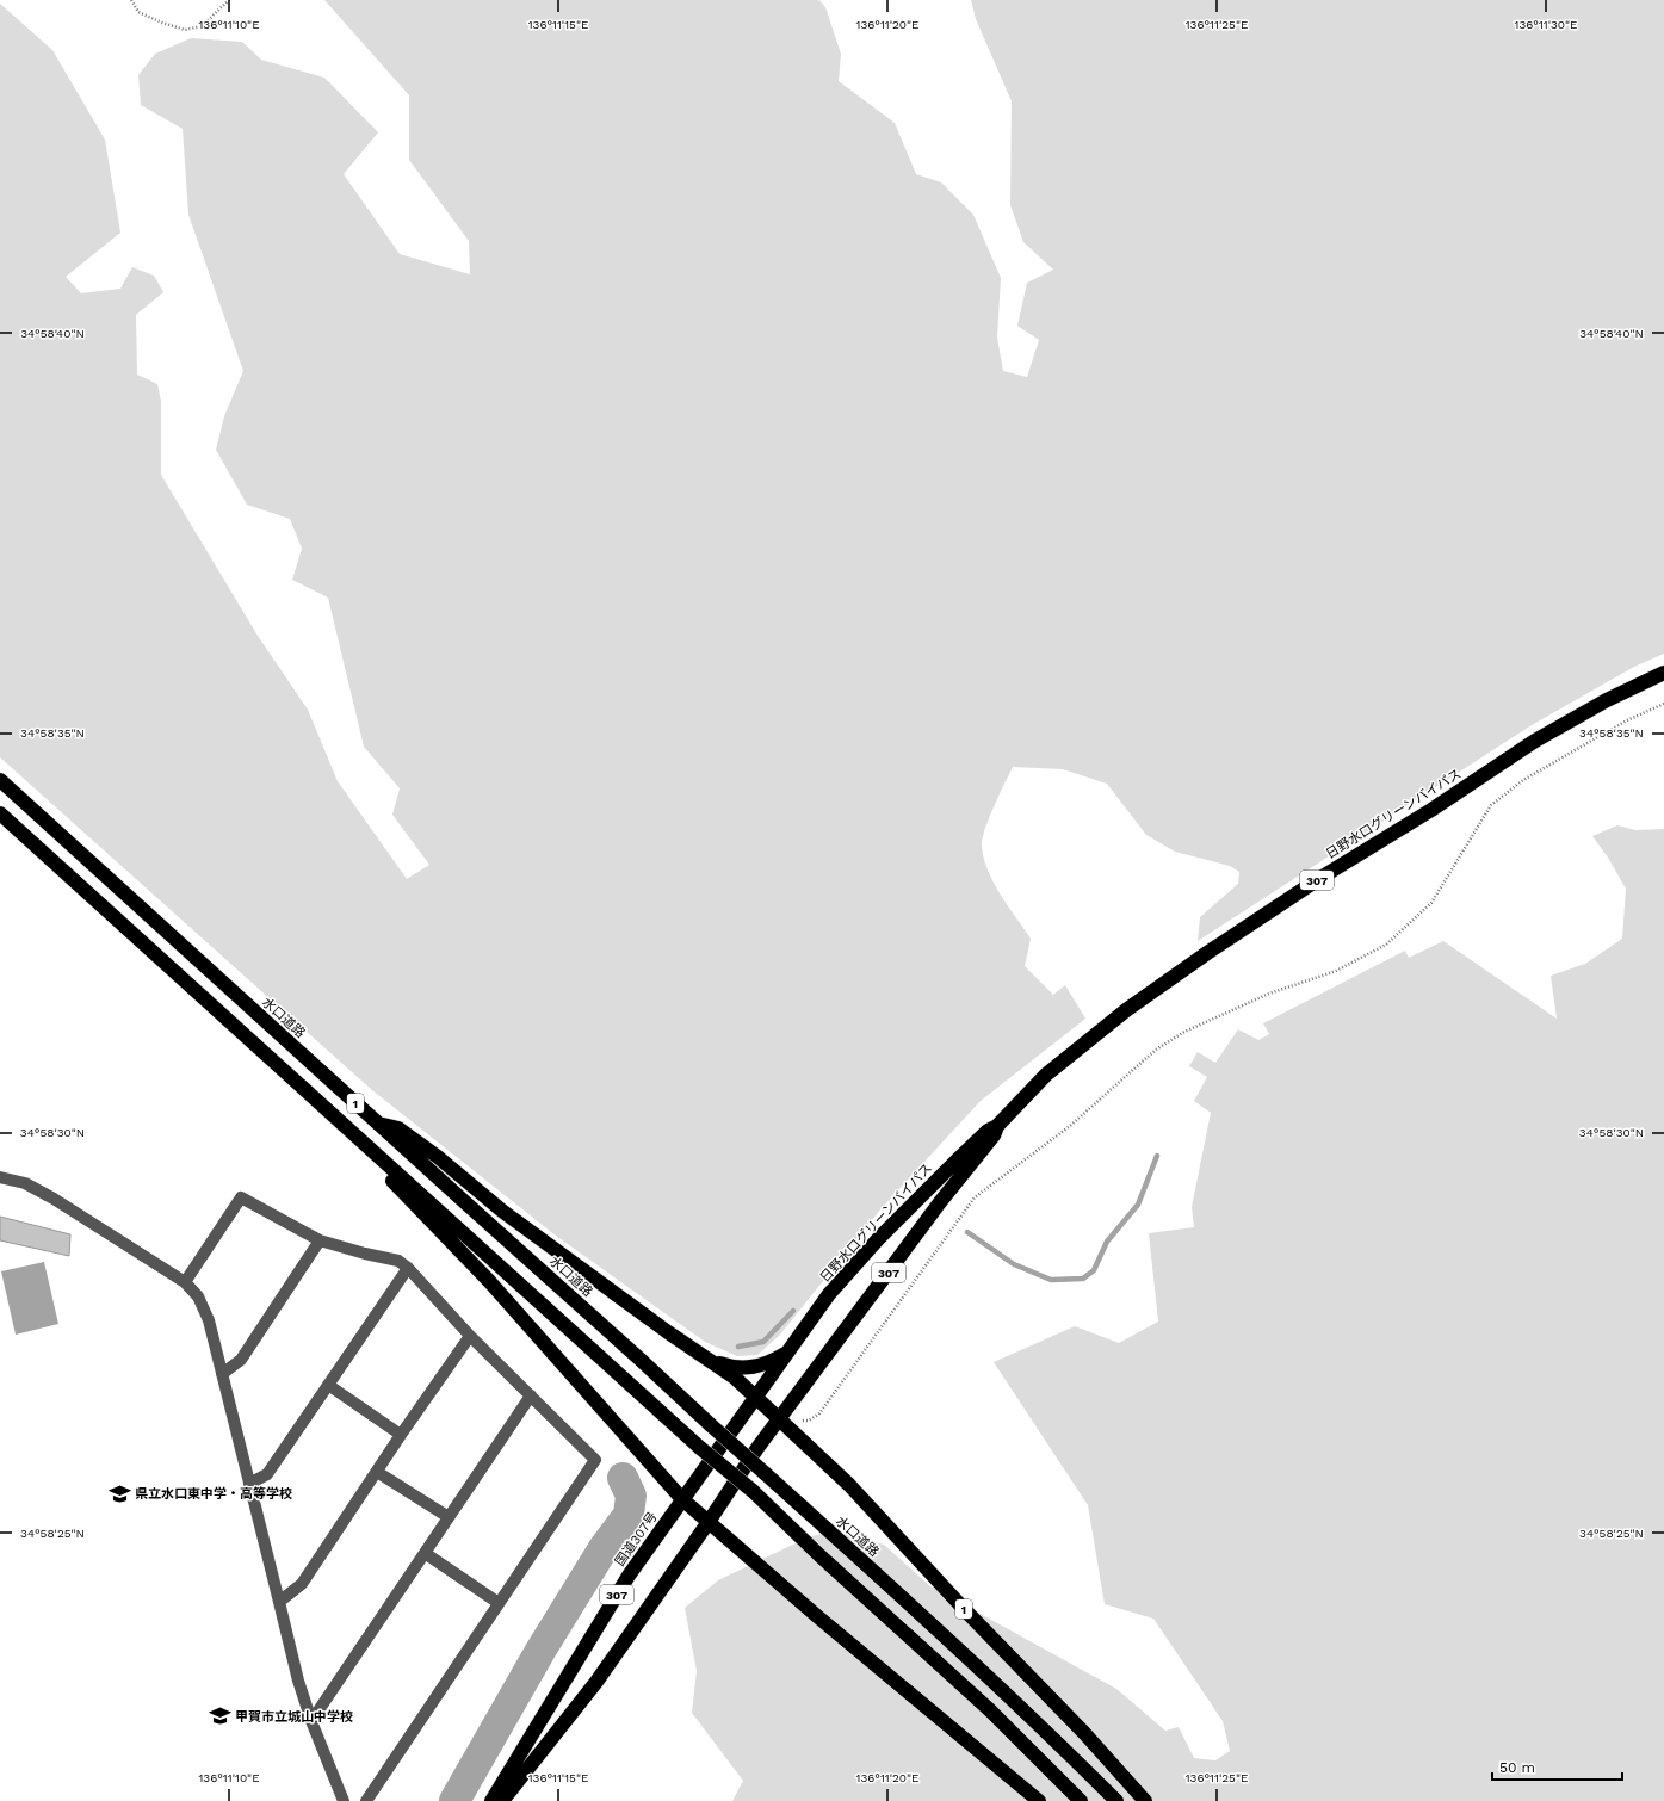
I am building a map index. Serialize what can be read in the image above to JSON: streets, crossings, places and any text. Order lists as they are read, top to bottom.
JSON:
{
  "streets": {
    "highway": [
      "日野水口グリーンバイパス",
      "307",
      "水口道路",
      "1",
      "国道307号"
    ]
  },
  "crossings": [
    ["日野水口グリーンバイパス", "307"],
    ["日野水口グリーンバイパス", "1"],
    ["日野水口グリーンバイパス", "国道307号"],
    ["307", "1"],
    ["水口道路", "1"],
    ["1", "国道307号"]
  ],
  "places": {
    "school or university": ["県立水口東中学・高等学校", "甲賀市立城山中学校"]
  },
  "scale_bar": "50 m",
  "coordinates": [
    "136°11'10\"E",
    "136°11'15\"E",
    "136°11'20\"E",
    "136°11'25\"E",
    "136°11'30\"E",
    "34°58'40\"N",
    "34°58'35\"N",
    "34°58'30\"N",
    "34°58'25\"N"
  ]
}
